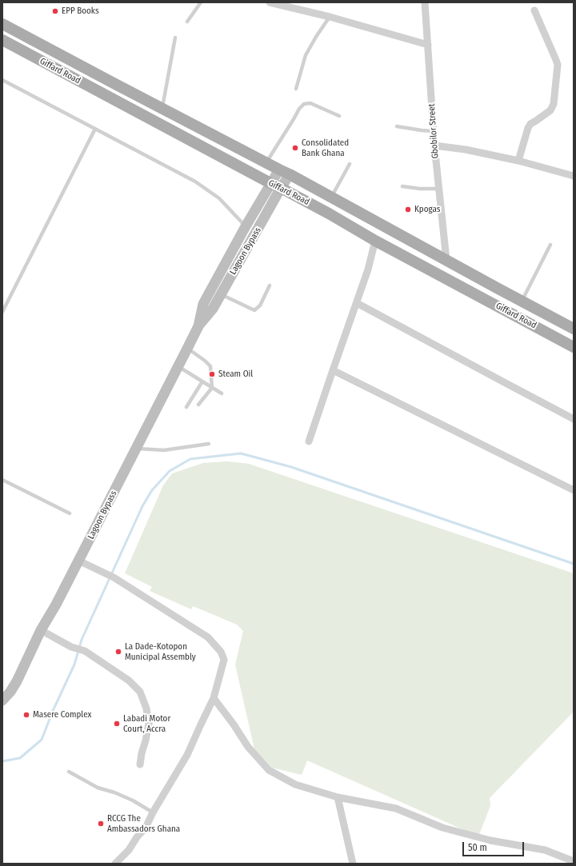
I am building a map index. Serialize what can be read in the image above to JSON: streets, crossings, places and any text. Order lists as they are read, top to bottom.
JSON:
{
  "streets": {
    "main road": ["Giffard Road"],
    "street": ["Gbobilor Street", "Lagoon Bypass"]
  },
  "crossings": [
    ["Giffard Road", "Gbobilor Street"],
    ["Giffard Road", "Lagoon Bypass"]
  ],
  "places": [
    "EPP Books",
    "Consolidated Bank Ghana",
    "Kpogas",
    "Steam Oil",
    "La Dade-Kotopon Municipal Assembly",
    "Masere Complex",
    "Labadi Motor Court, Accra",
    "RCCG The Ambassadors Ghana"
  ],
  "scale_bar": "50 m"
}
